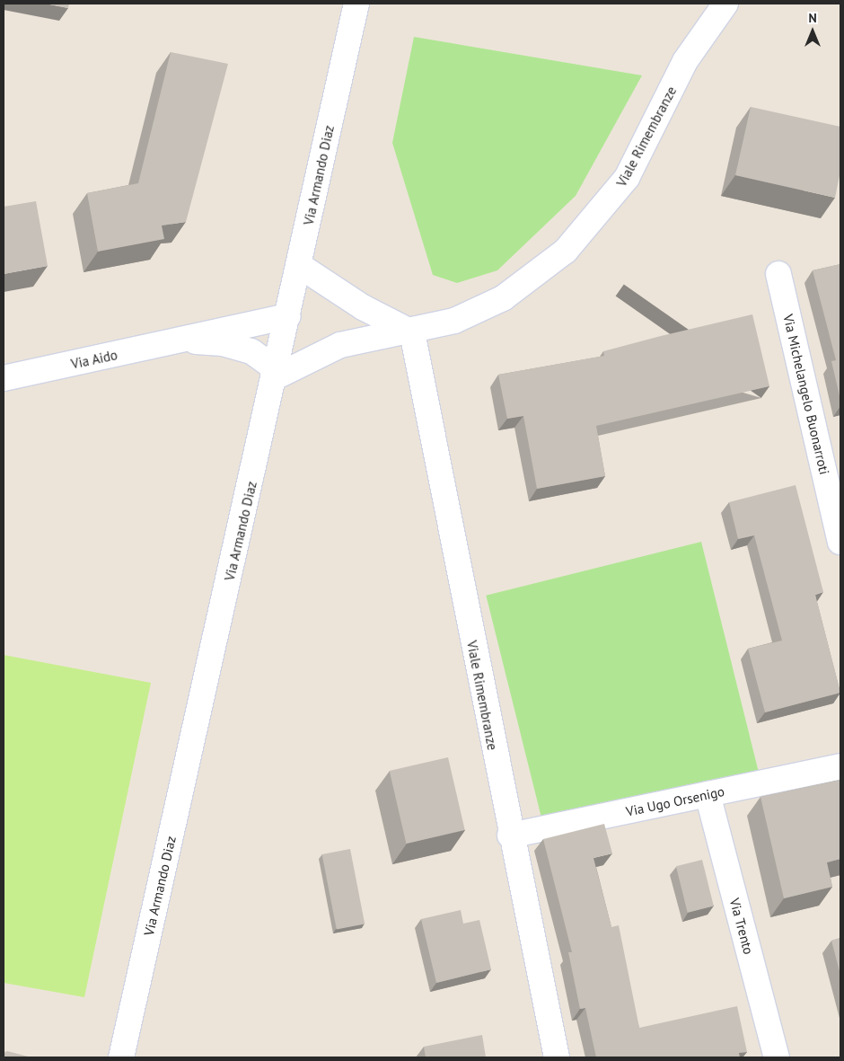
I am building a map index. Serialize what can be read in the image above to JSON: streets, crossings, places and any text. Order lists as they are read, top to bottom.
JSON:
{
  "streets": {
    "street": [
      "Viale Rimembranze",
      "Via Armando Diaz",
      "Via Aido",
      "Via Michelangelo Buonarroti",
      "Via Ugo Orsenigo",
      "Via Trento"
    ]
  },
  "crossings": [
    ["Viale Rimembranze", "Via Armando Diaz"],
    ["Viale Rimembranze", "Via Aido"],
    ["Viale Rimembranze", "Via Ugo Orsenigo"],
    ["Via Armando Diaz", "Via Aido"],
    ["Via Ugo Orsenigo", "Via Trento"]
  ],
  "north": "top"
}
